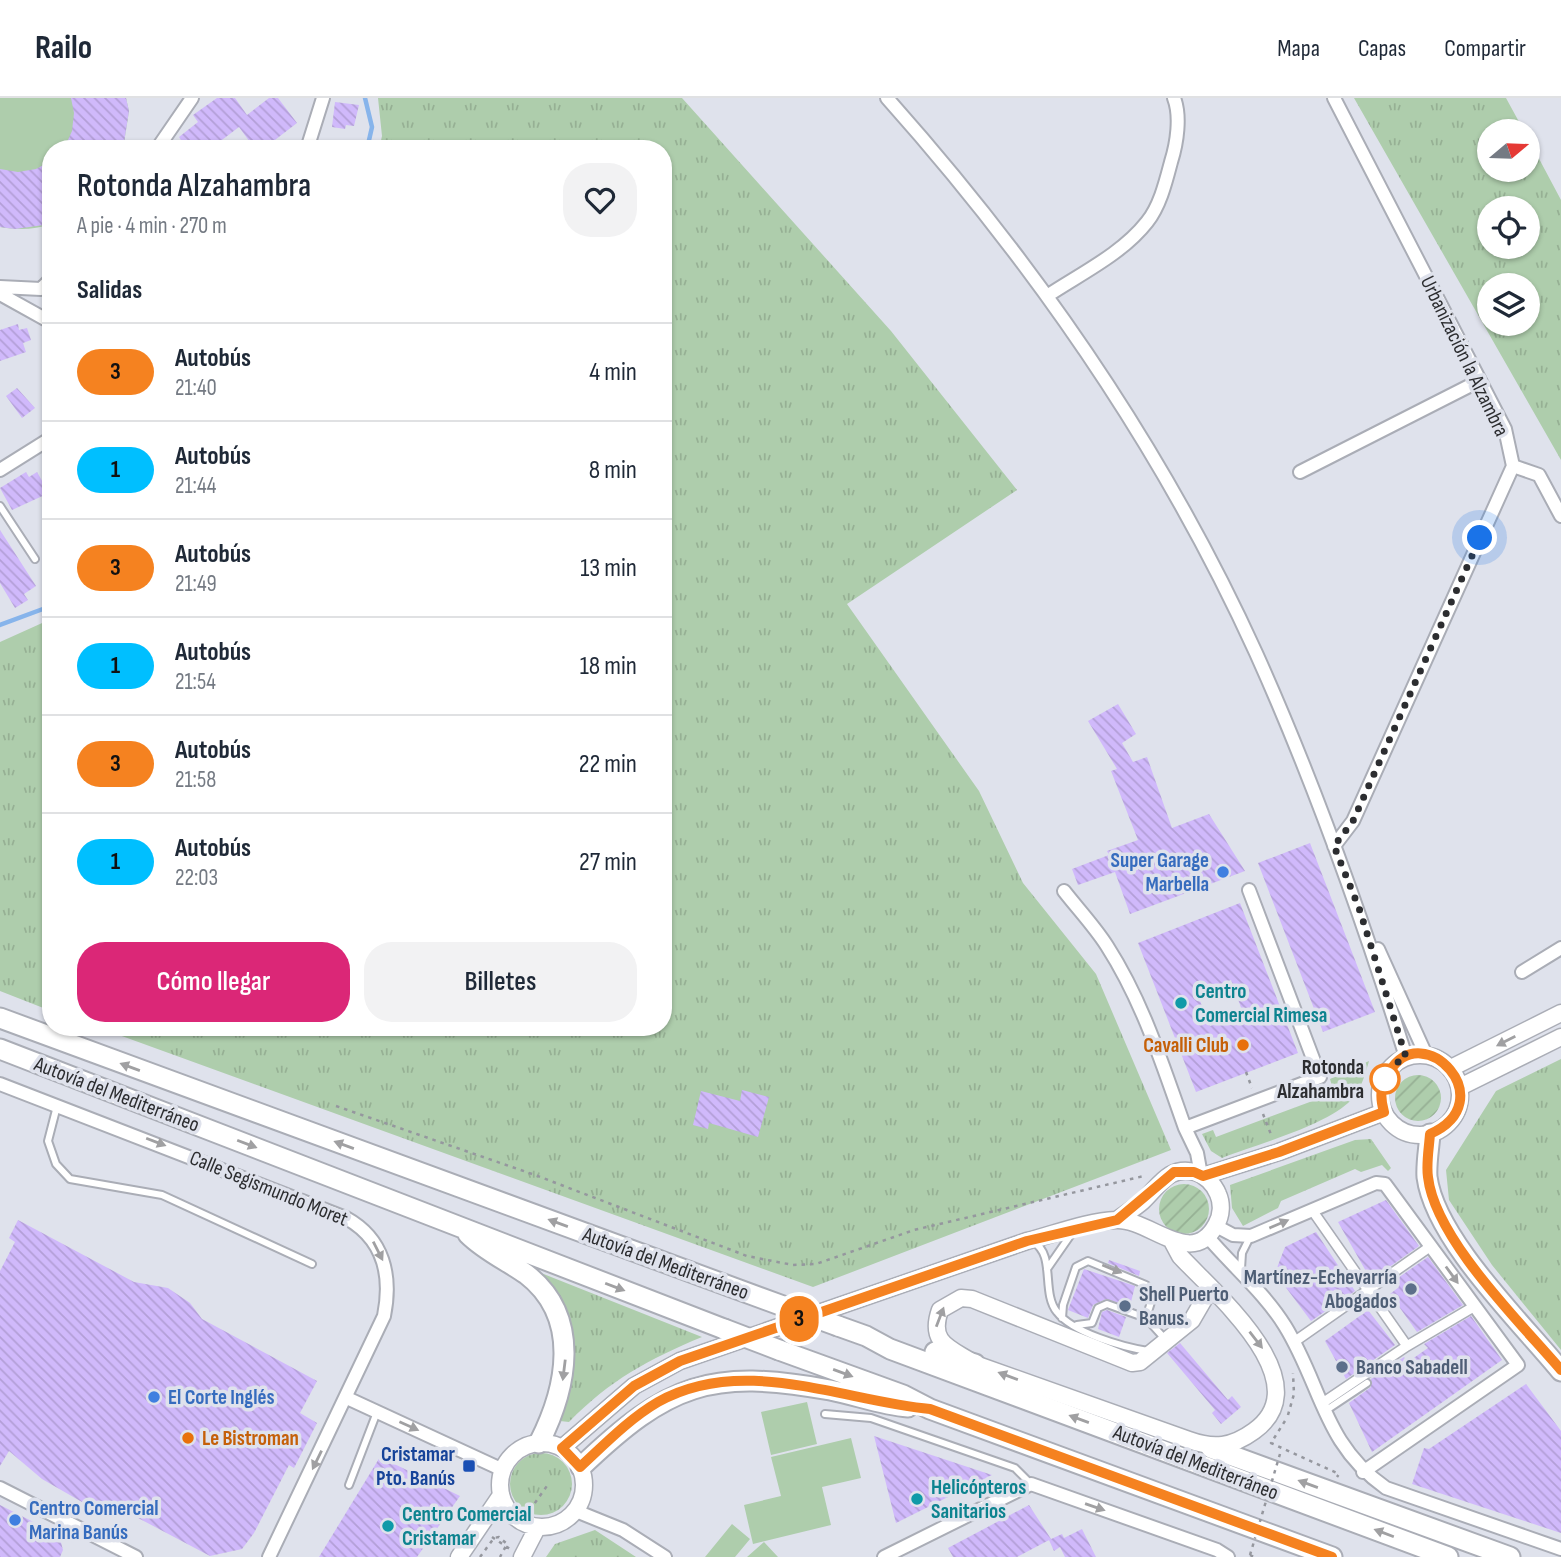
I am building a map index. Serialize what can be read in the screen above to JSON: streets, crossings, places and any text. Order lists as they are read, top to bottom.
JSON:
{
  "streets": {
    "main road": ["Autovía del Mediterráneo"],
    "street": ["Urbanización la Alzambra", "Calle Segismundo Moret"]
  },
  "places": {
    "other": [
      "Super Garage Marbella",
      "Centro Comercial Rimesa",
      "Cavalli Club",
      "Rotonda Alzahambra",
      "Martínez-Echevarría Abogados",
      "Shell Puerto Banus.",
      "Banco Sabadell",
      "El Corte Inglés",
      "Le Bistroman",
      "Helicópteros Sanitarios",
      "Centro Comercial Marina Banús",
      "Centro Comercial Cristamar"
    ],
    "transit": ["Cristamar Pto. Banús"]
  },
  "lines": ["bus line 3"],
  "north": "right",
  "page": {
    "header": "Railo",
    "nav": ["Mapa", "Capas", "Compartir"],
    "on_map": "3",
    "heading": [
      ["Rotonda Alzahambra", "A pie · 4 min · 270 m"],
      "Salidas"
    ],
    "list": [
      {
        "mark": "3",
        "name": "Autobús",
        "note": "21:40",
        "value": "4 min"
      },
      {
        "mark": "1",
        "name": "Autobús",
        "note": "21:44",
        "value": "8 min"
      },
      {
        "mark": "3",
        "name": "Autobús",
        "note": "21:49",
        "value": "13 min"
      },
      {
        "mark": "1",
        "name": "Autobús",
        "note": "21:54",
        "value": "18 min"
      },
      {
        "mark": "3",
        "name": "Autobús",
        "note": "21:58",
        "value": "22 min"
      },
      {
        "mark": "1",
        "name": "Autobús",
        "note": "22:03",
        "value": "27 min"
      }
    ],
    "buttons": ["Cómo llegar", "Billetes"]
  }
}
